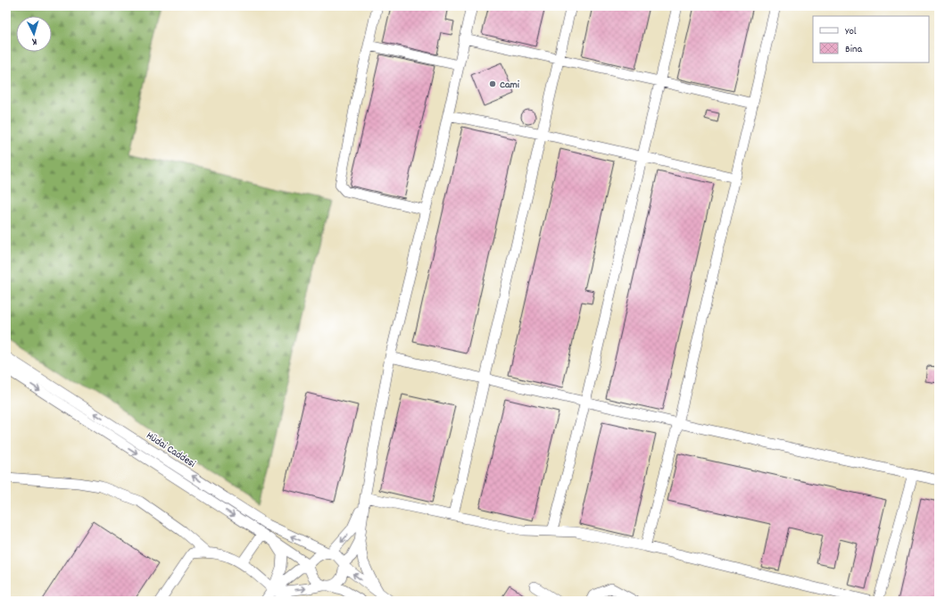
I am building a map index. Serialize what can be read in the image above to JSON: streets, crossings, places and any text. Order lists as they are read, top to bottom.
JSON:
{
  "streets": {
    "street": ["Hüdai Caddesi"]
  },
  "places": ["Cami"],
  "legend": ["Yol", "Bina"],
  "north": "bottom"
}
